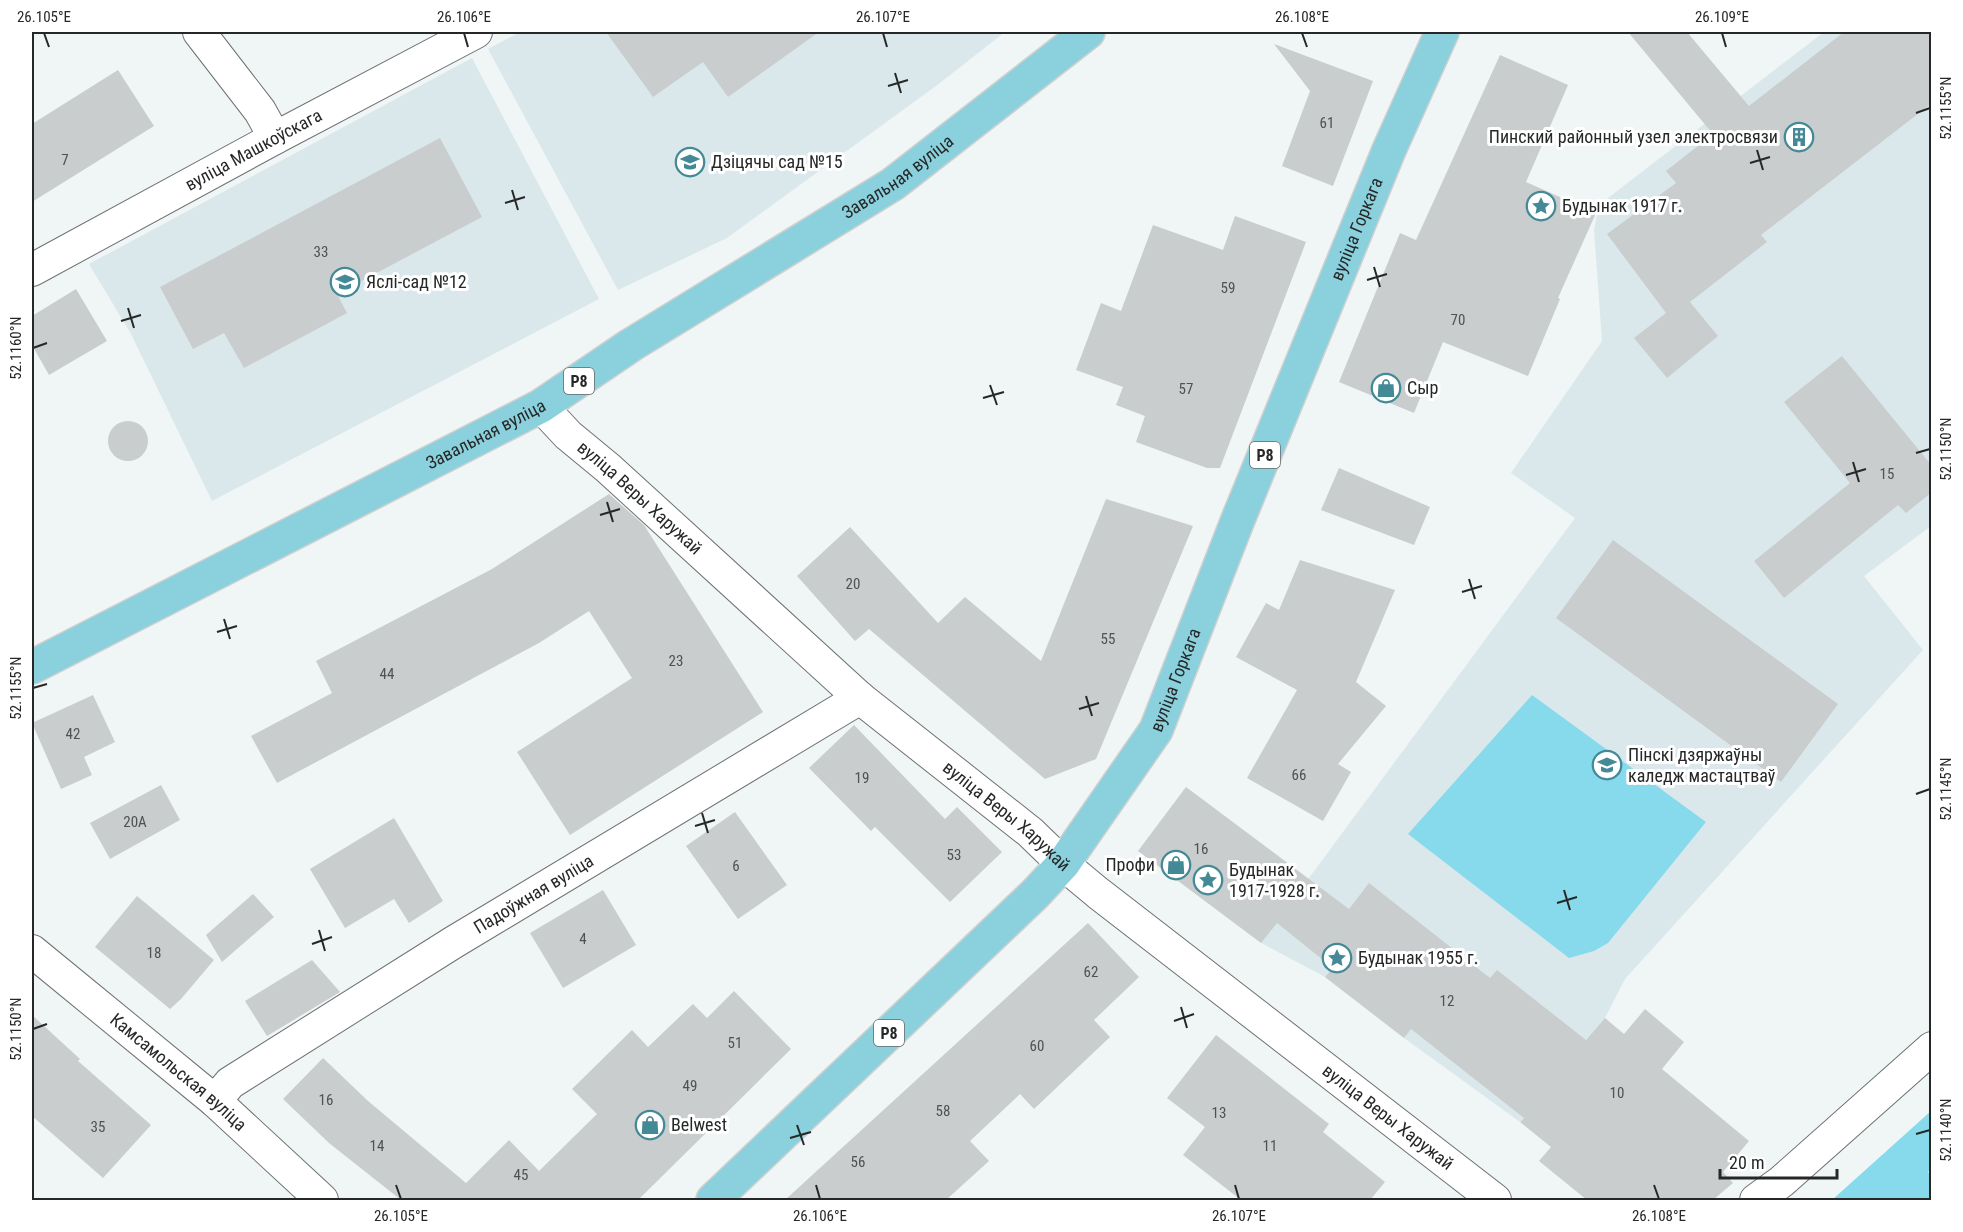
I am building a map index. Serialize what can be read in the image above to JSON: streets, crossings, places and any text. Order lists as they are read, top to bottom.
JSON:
{
  "streets": {
    "main road": ["Завальная вуліца", "вуліца Горкага", "Р8"],
    "street": [
      "вуліца Машкоўскага",
      "вуліца Веры Харужай",
      "Падоўжная вуліца",
      "Камсамольская вуліца"
    ]
  },
  "crossings": [
    ["Завальная вуліца", "вуліца Веры Харужай"],
    ["вуліца Горкага", "вуліца Веры Харужай"],
    ["вуліца Веры Харужай", "Падоўжная вуліца"],
    ["Падоўжная вуліца", "Камсамольская вуліца"]
  ],
  "places": {
    "building": ["Пинский районный узел электросвязи"],
    "school or university": ["Дзіцячы сад №15", "Яслі-сад №12", "Пінскі дзяржаўны каледж мастацтваў"],
    "place": ["Будынак 1917 г.", "Будынак 1917-1928 г.", "Будынак 1955 г."],
    "shop": ["Сыр", "Профи", "Belwest"]
  },
  "house_numbers": [
    "61",
    "7",
    "33",
    "59",
    "70",
    "57",
    "15",
    "20",
    "55",
    "23",
    "44",
    "42",
    "66",
    "19",
    "20А",
    "16",
    "53",
    "6",
    "4",
    "18",
    "62",
    "12",
    "51",
    "60",
    "49",
    "10",
    "16",
    "58",
    "13",
    "35",
    "14",
    "11",
    "56",
    "45"
  ],
  "scale_bar": "20 m",
  "coordinates": [
    "26.105°E",
    "26.106°E",
    "26.107°E",
    "26.108°E",
    "26.109°E",
    "52.1155°N",
    "52.1160°N",
    "52.1150°N",
    "52.1145°N",
    "52.1140°N"
  ]
}
